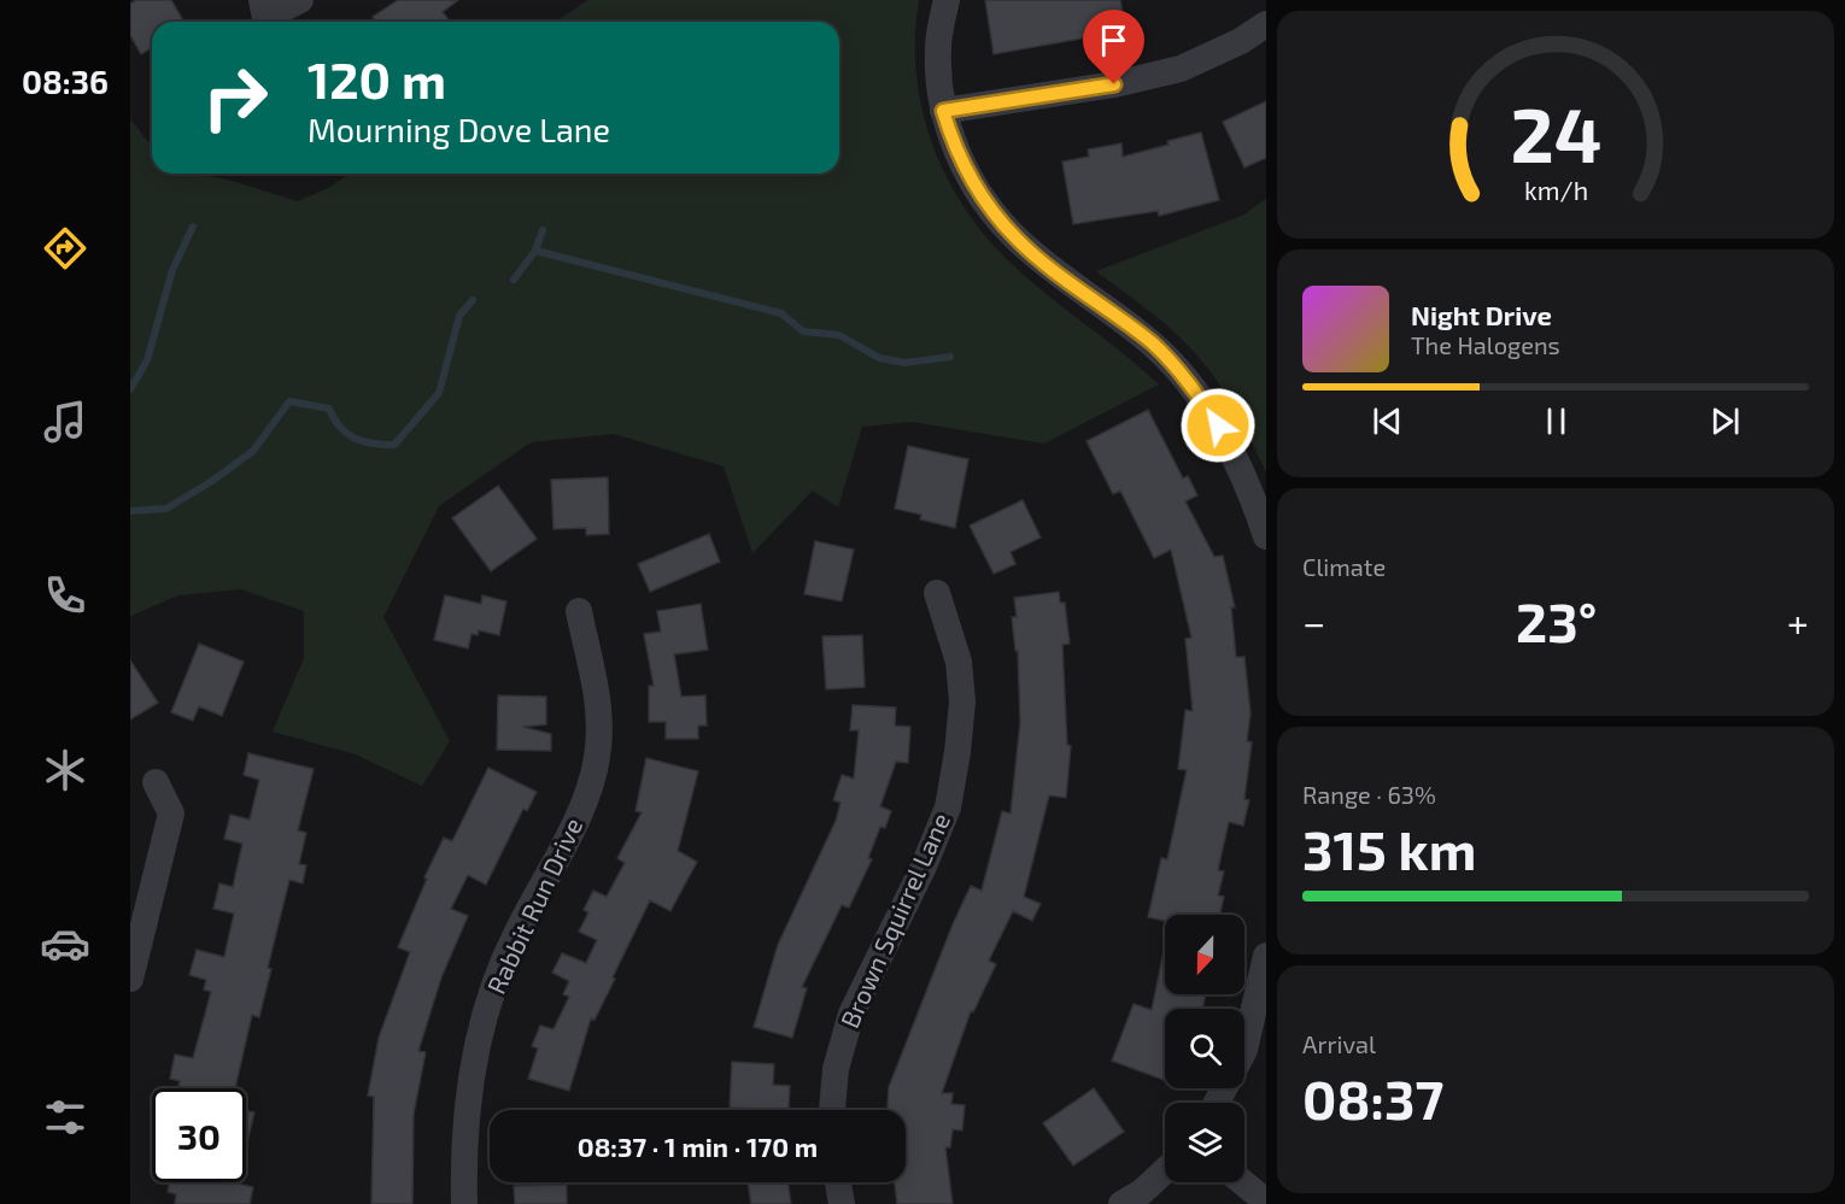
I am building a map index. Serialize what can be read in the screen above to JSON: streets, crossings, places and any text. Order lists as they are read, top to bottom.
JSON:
{
  "streets": {
    "street": ["Rabbit Run Drive", "Brown Squirrel Lane"]
  },
  "north": "bottom",
  "page": {
    "tabs": "08:36",
    "turn": ["120 m", "Mourning Dove Lane"],
    "song": ["Night Drive", "The Halogens"],
    "tile": [
      "Climate",
      ["Range · 63%", "315 km"],
      ["Arrival", "08:37"]
    ],
    "heat": ["−", "23°", "+"],
    "limit": "30",
    "trip": "08:37 · 1 min · 170 m",
    "gauge": ["24", "km/h"]
  }
}
